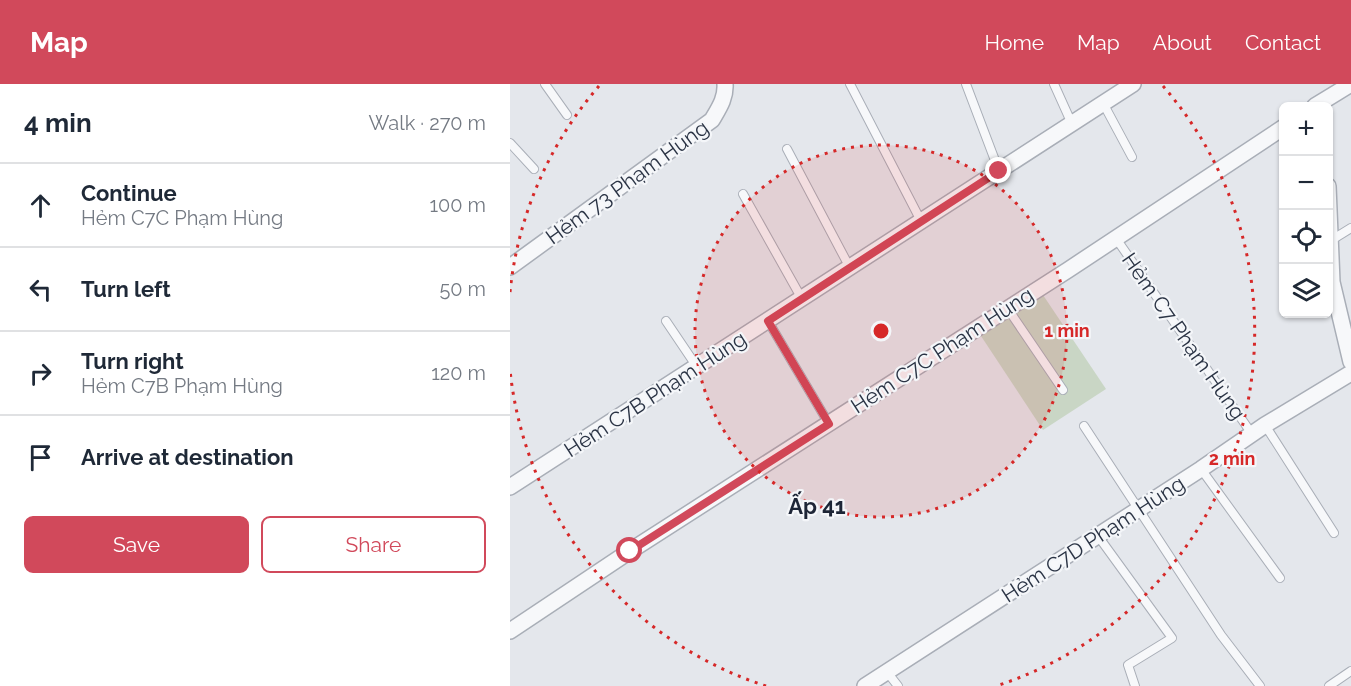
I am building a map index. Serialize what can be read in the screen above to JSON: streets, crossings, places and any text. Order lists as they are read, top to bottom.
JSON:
{
  "streets": {
    "street": [
      "Hẻm 73 Phạm Hùng",
      "Hẻm C7C Phạm Hùng",
      "Hẻm C7B Phạm Hùng",
      "Hẻm C7D Phạm Hùng"
    ],
    "lane": ["Hẻm C7 Phạm Hùng"]
  },
  "crossings": [
    ["Hẻm C7 Phạm Hùng", "Hẻm C7C Phạm Hùng"],
    ["Hẻm C7 Phạm Hùng", "Hẻm C7D Phạm Hùng"]
  ],
  "districts": ["Ấp 41"],
  "page": {
    "header": "Map",
    "nav": [
      "Home",
      "Map",
      "About",
      "Contact"
    ],
    "heading": ["4 min", "Walk · 270 m"],
    "map_buttons": ["+", "−"],
    "list": [
      ["Continue", "Hẻm C7C Phạm Hùng", "100 m"],
      ["Turn left", "50 m"],
      ["Turn right", "Hẻm C7B Phạm Hùng", "120 m"],
      "Arrive at destination"
    ],
    "buttons": ["Save", "Share"]
  },
  "rings": ["1 min", "2 min"]
}
